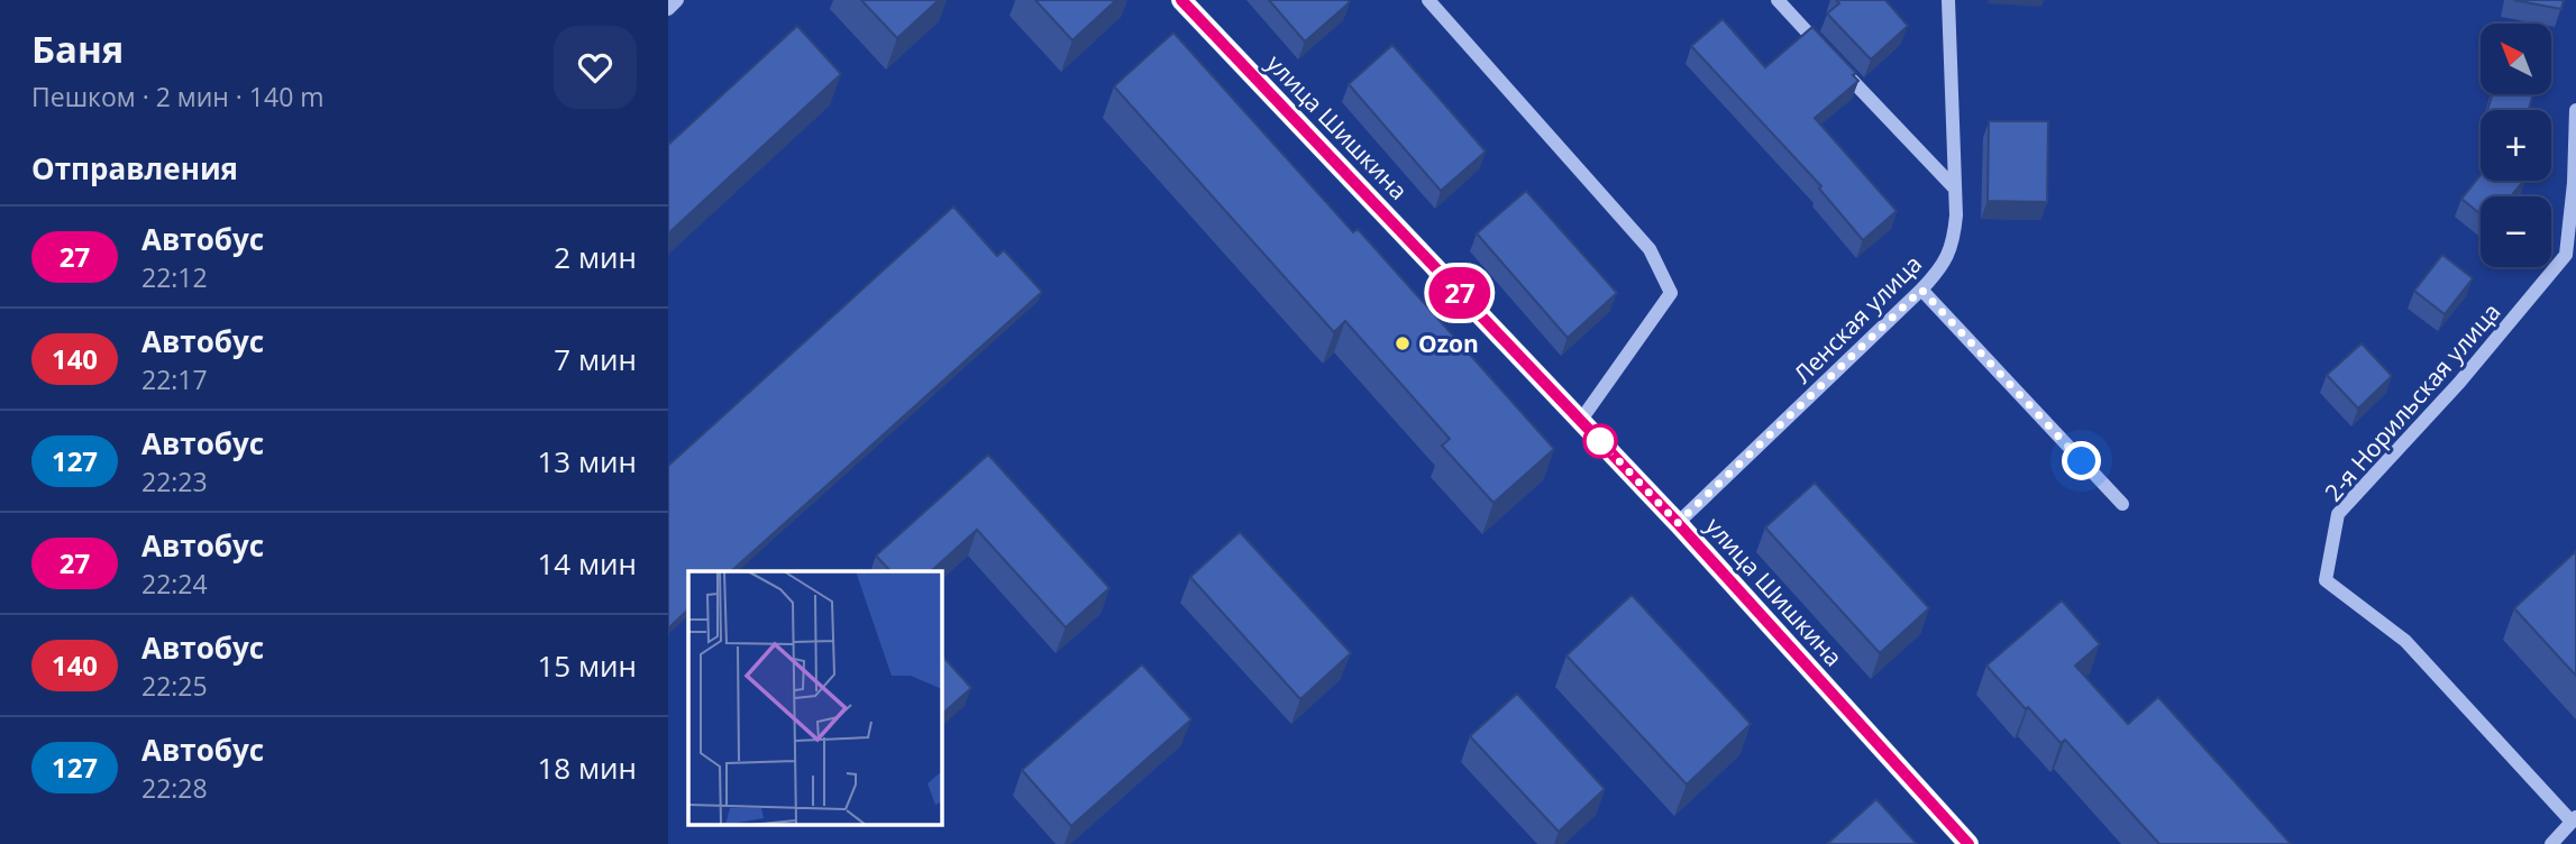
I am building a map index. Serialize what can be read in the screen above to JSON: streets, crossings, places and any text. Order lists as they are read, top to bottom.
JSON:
{
  "streets": {
    "main road": ["улица Шишкина"],
    "street": ["Ленская улица", "2-я Норильская улица"]
  },
  "crossings": [
    ["улица Шишкина", "Ленская улица"]
  ],
  "places": ["Ozon"],
  "lines": ["bus line 27"],
  "north": "top left",
  "page": {
    "heading": [
      ["Баня", "Пешком · 2 мин · 140 m"],
      "Отправления"
    ],
    "on_map": "27",
    "map_buttons": ["+", "−"],
    "list": [
      {
        "mark": "27",
        "name": "Автобус",
        "note": "22:12",
        "value": "2 мин"
      },
      {
        "mark": "140",
        "name": "Автобус",
        "note": "22:17",
        "value": "7 мин"
      },
      {
        "mark": "127",
        "name": "Автобус",
        "note": "22:23",
        "value": "13 мин"
      },
      {
        "mark": "27",
        "name": "Автобус",
        "note": "22:24",
        "value": "14 мин"
      },
      {
        "mark": "140",
        "name": "Автобус",
        "note": "22:25",
        "value": "15 мин"
      },
      {
        "mark": "127",
        "name": "Автобус",
        "note": "22:28",
        "value": "18 мин"
      }
    ]
  }
}
